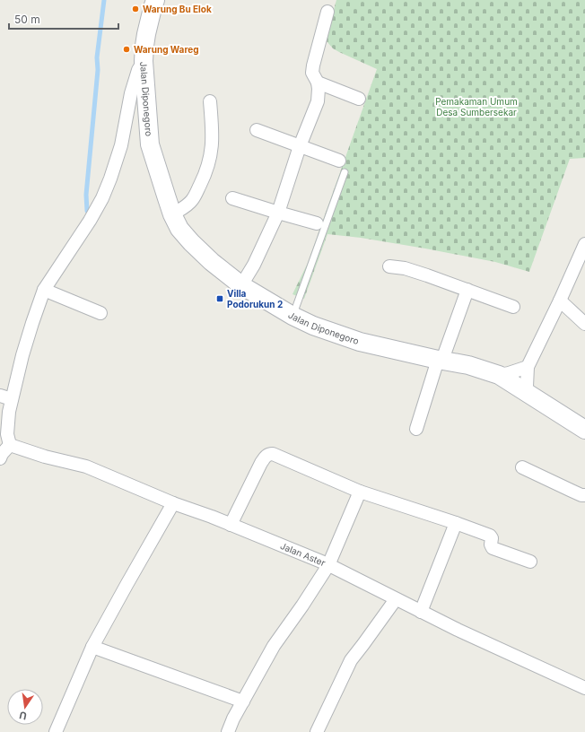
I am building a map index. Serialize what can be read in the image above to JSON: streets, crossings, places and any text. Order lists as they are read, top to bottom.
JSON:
{
  "streets": {
    "main road": ["Jalan Diponegoro"],
    "street": ["Jalan Aster"]
  },
  "parks": ["Pemakaman Umum Desa Sumbersekar"],
  "places": {
    "other": ["Warung Bu Elok", "Warung Wareg"],
    "transit": ["Villa Podorukun 2"]
  },
  "scale_bar": "50 m",
  "north": "bottom"
}
